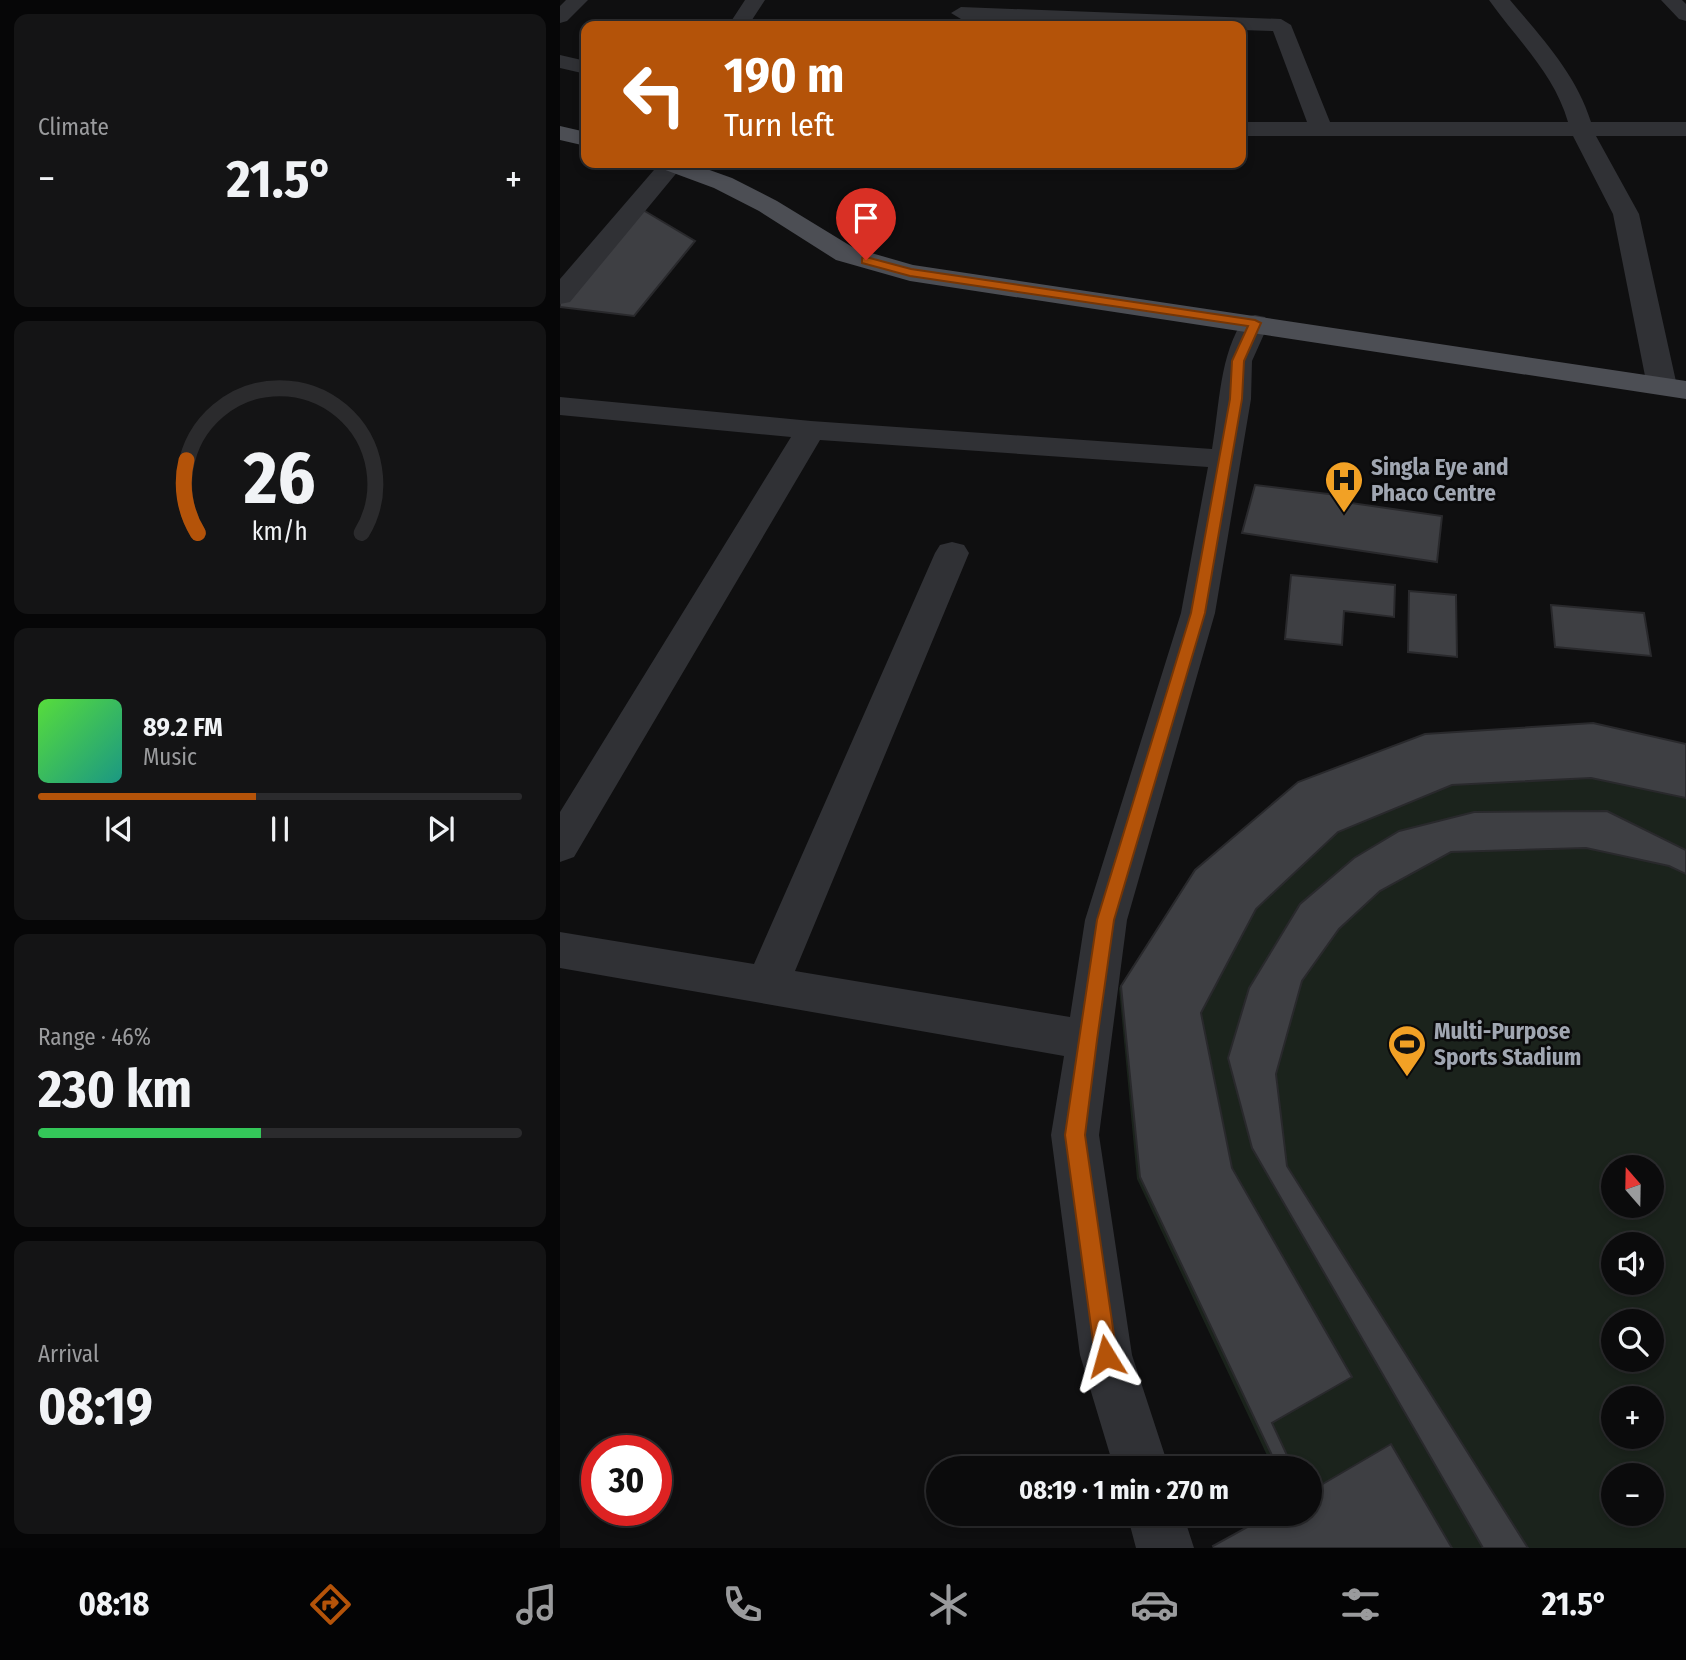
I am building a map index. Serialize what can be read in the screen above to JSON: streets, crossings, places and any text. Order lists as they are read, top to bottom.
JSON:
{
  "places": {
    "hospital": ["Singla Eye and Phaco Centre"],
    "sports": ["Multi-Purpose Sports Stadium"]
  },
  "north": "top",
  "page": {
    "tile": [
      "Climate",
      ["Range · 46%", "230 km"],
      ["Arrival", "08:19"]
    ],
    "turn": ["190 m", "Turn left"],
    "heat": ["−", "21.5°", "+"],
    "song": ["89.2 FM", "Music"],
    "map_buttons": ["+", "−"],
    "limit": "30",
    "trip": "08:19 · 1 min · 270 m",
    "tabs": ["08:18", "21.5°"],
    "gauge": ["26", "km/h"]
  }
}
